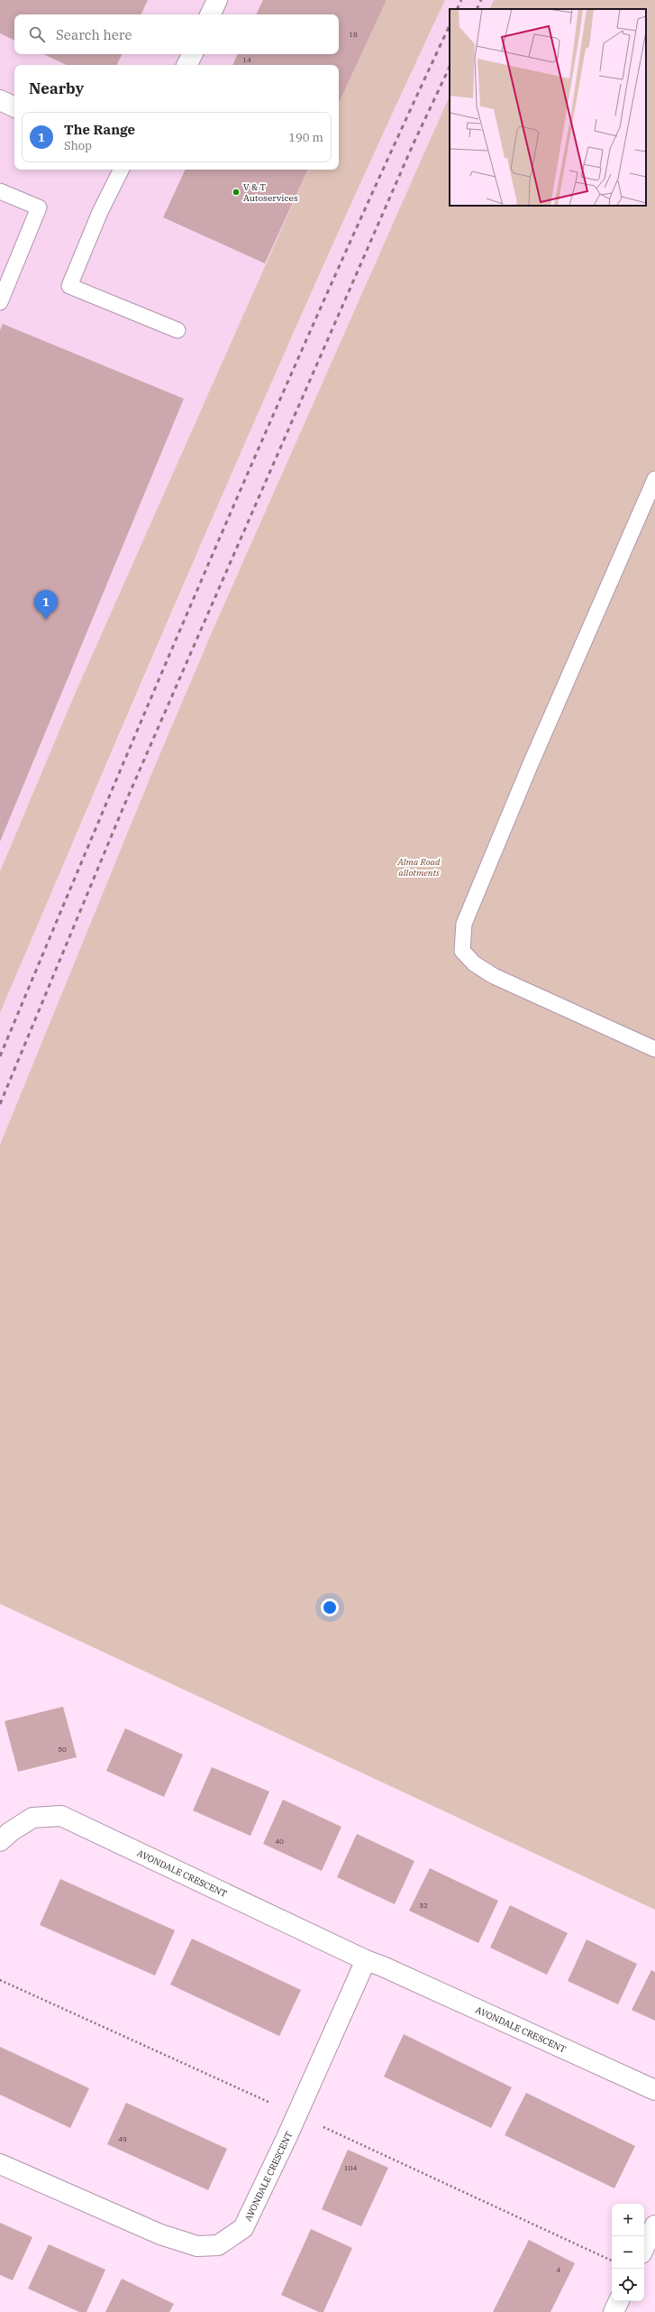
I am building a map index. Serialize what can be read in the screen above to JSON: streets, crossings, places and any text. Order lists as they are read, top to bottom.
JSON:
{
  "streets": {
    "street": ["AVONDALE CRESCENT"]
  },
  "parks": ["Alma Road allotments"],
  "places": ["V & T Autoservices"],
  "house_numbers": [
    "18",
    "14",
    "50",
    "40",
    "32",
    "49",
    "104",
    "4"
  ],
  "page": {
    "search": "Search here",
    "heading": "Nearby",
    "list": [
      {
        "mark": "1",
        "name": "The Range",
        "note": "Shop",
        "value": "190 m"
      }
    ],
    "pins": "1",
    "map_buttons": ["+", "−"]
  }
}
